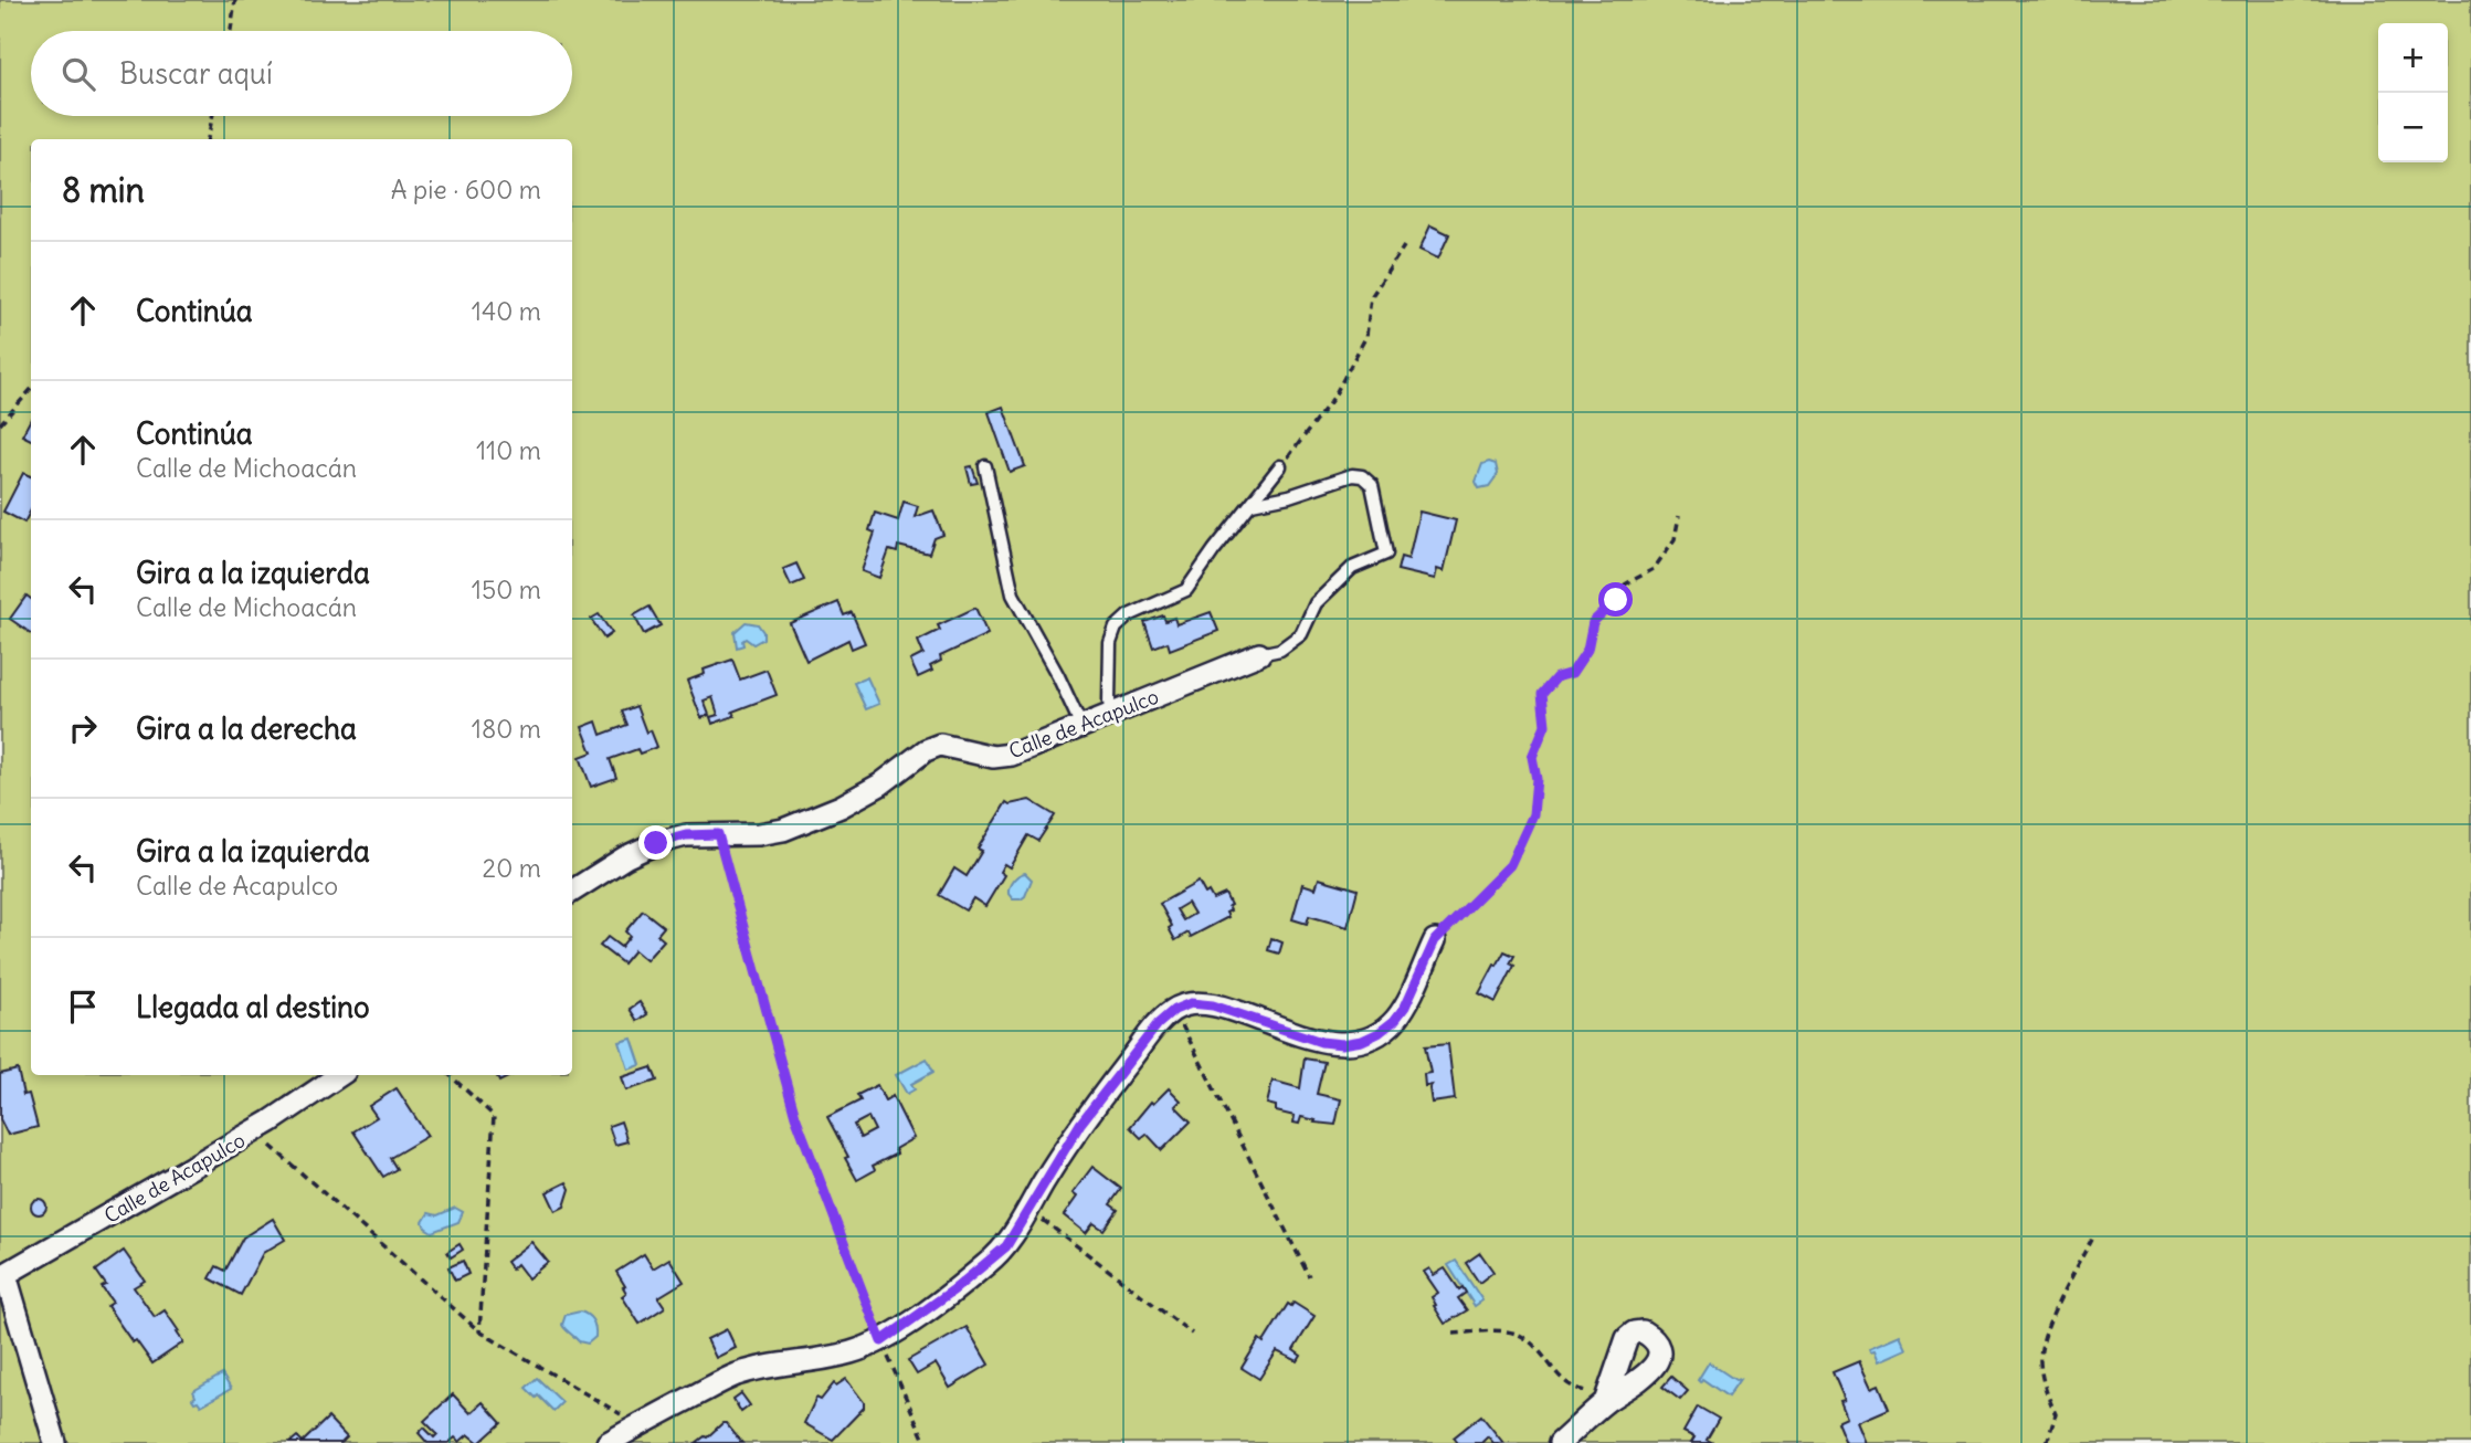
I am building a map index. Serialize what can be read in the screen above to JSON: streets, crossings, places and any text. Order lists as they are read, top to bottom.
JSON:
{
  "streets": {
    "street": ["Calle de Acapulco"]
  },
  "page": {
    "map_buttons": ["+", "−"],
    "search": "Buscar aquí",
    "heading": ["8 min", "A pie · 600 m"],
    "list": [
      ["Continúa", "140 m"],
      ["Continúa", "Calle de Michoacán", "110 m"],
      ["Gira a la izquierda", "Calle de Michoacán", "150 m"],
      ["Gira a la derecha", "180 m"],
      ["Gira a la izquierda", "Calle de Acapulco", "20 m"],
      "Llegada al destino"
    ]
  }
}
